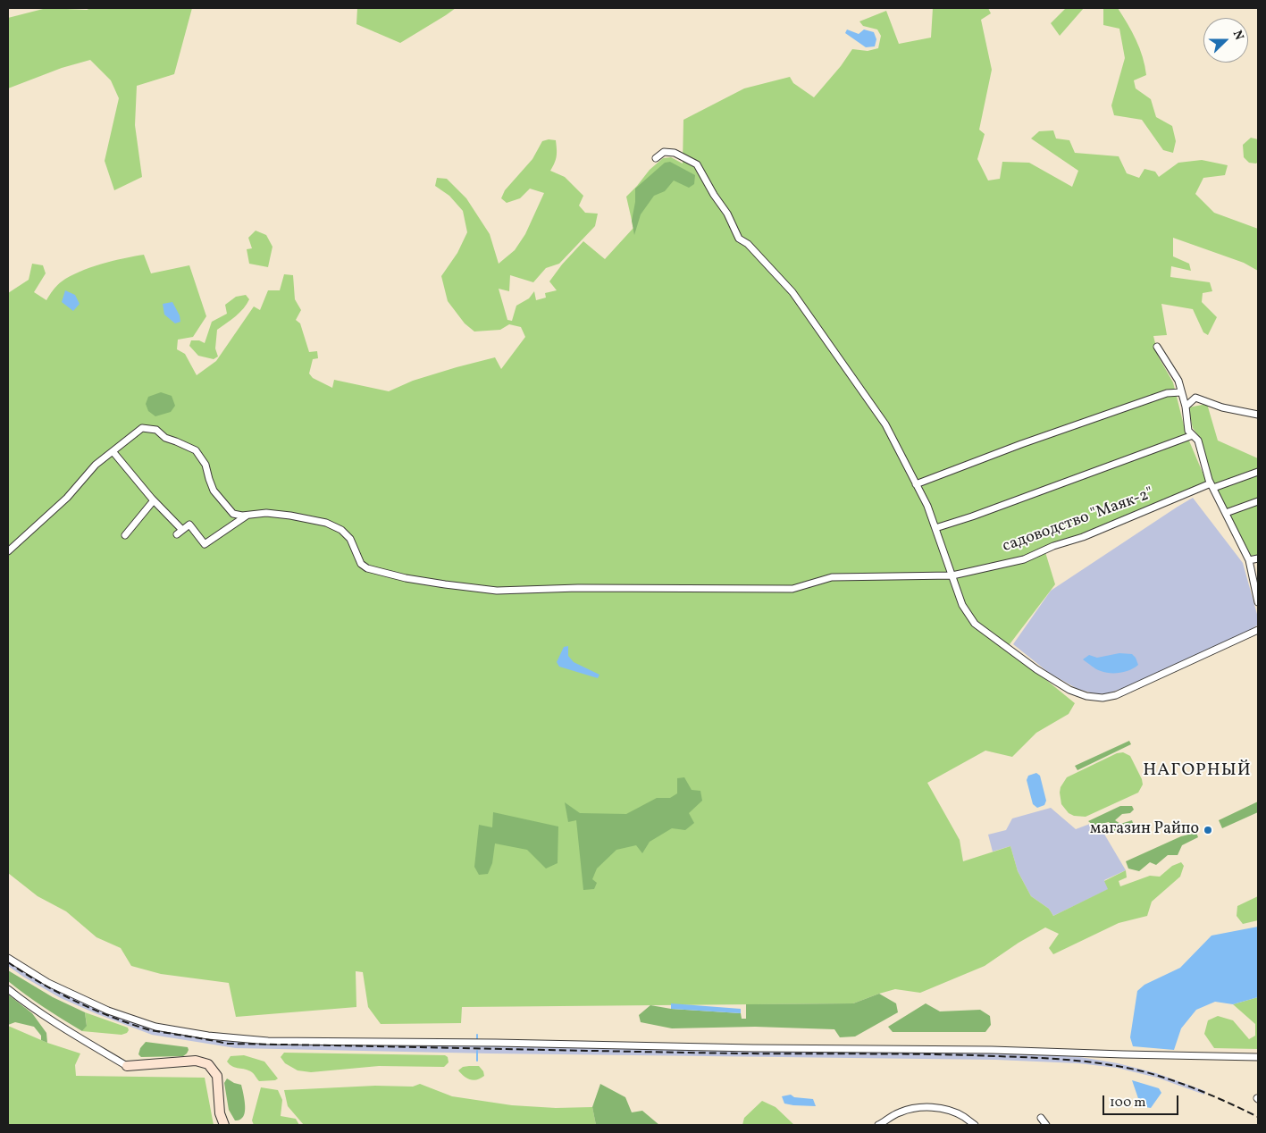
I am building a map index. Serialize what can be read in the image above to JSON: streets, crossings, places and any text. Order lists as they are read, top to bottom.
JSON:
{
  "streets": {
    "street": ["садоводство \"Маяк-2\""]
  },
  "districts": ["НАГОРНЫЙ"],
  "places": ["магазин Райпо"],
  "scale_bar": "100 m",
  "north": "right"
}
